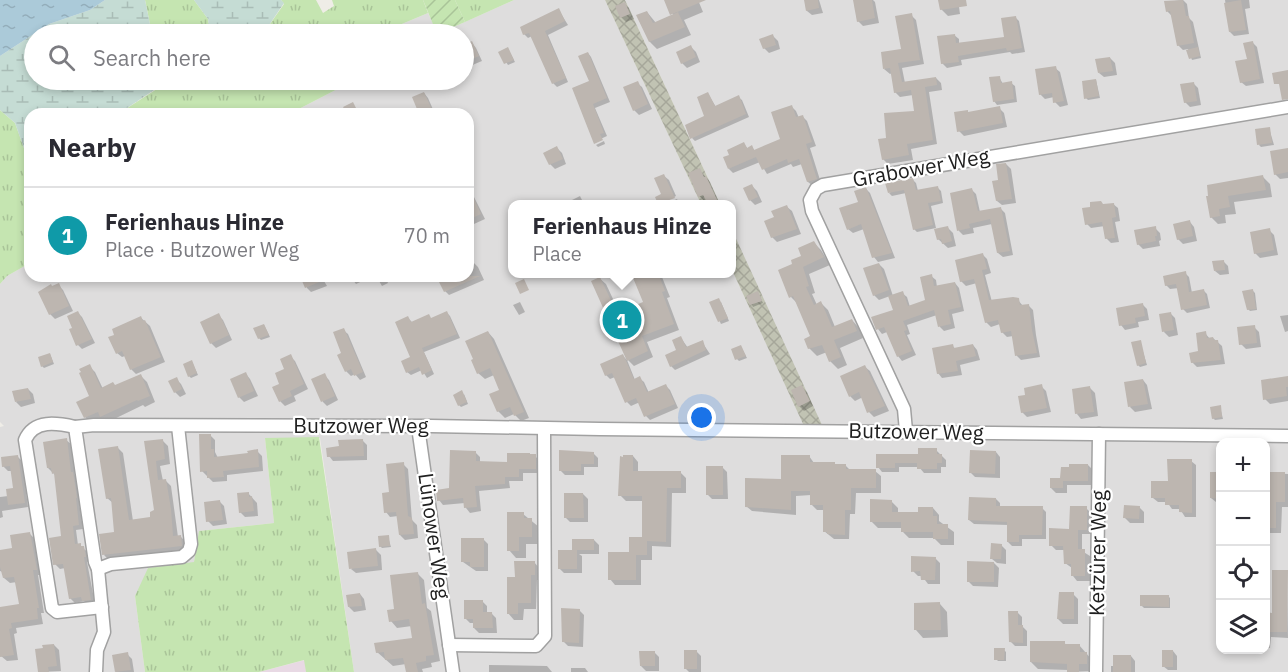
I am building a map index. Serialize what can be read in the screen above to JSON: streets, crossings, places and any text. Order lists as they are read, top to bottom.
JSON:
{
  "streets": {
    "street": [
      "Grabower Weg",
      "Butzower Weg",
      "Lünower Weg",
      "Ketzürer Weg"
    ]
  },
  "crossings": [
    ["Grabower Weg", "Butzower Weg"],
    ["Butzower Weg", "Lünower Weg"],
    ["Butzower Weg", "Ketzürer Weg"]
  ],
  "page": {
    "search": "Search here",
    "heading": "Nearby",
    "list": [
      {
        "mark": "1",
        "name": "Ferienhaus Hinze",
        "note": "Place · Butzower Weg",
        "value": "70 m"
      }
    ],
    "popup": ["Ferienhaus Hinze", "Place"],
    "pins": "1",
    "map_buttons": ["+", "−"]
  }
}
